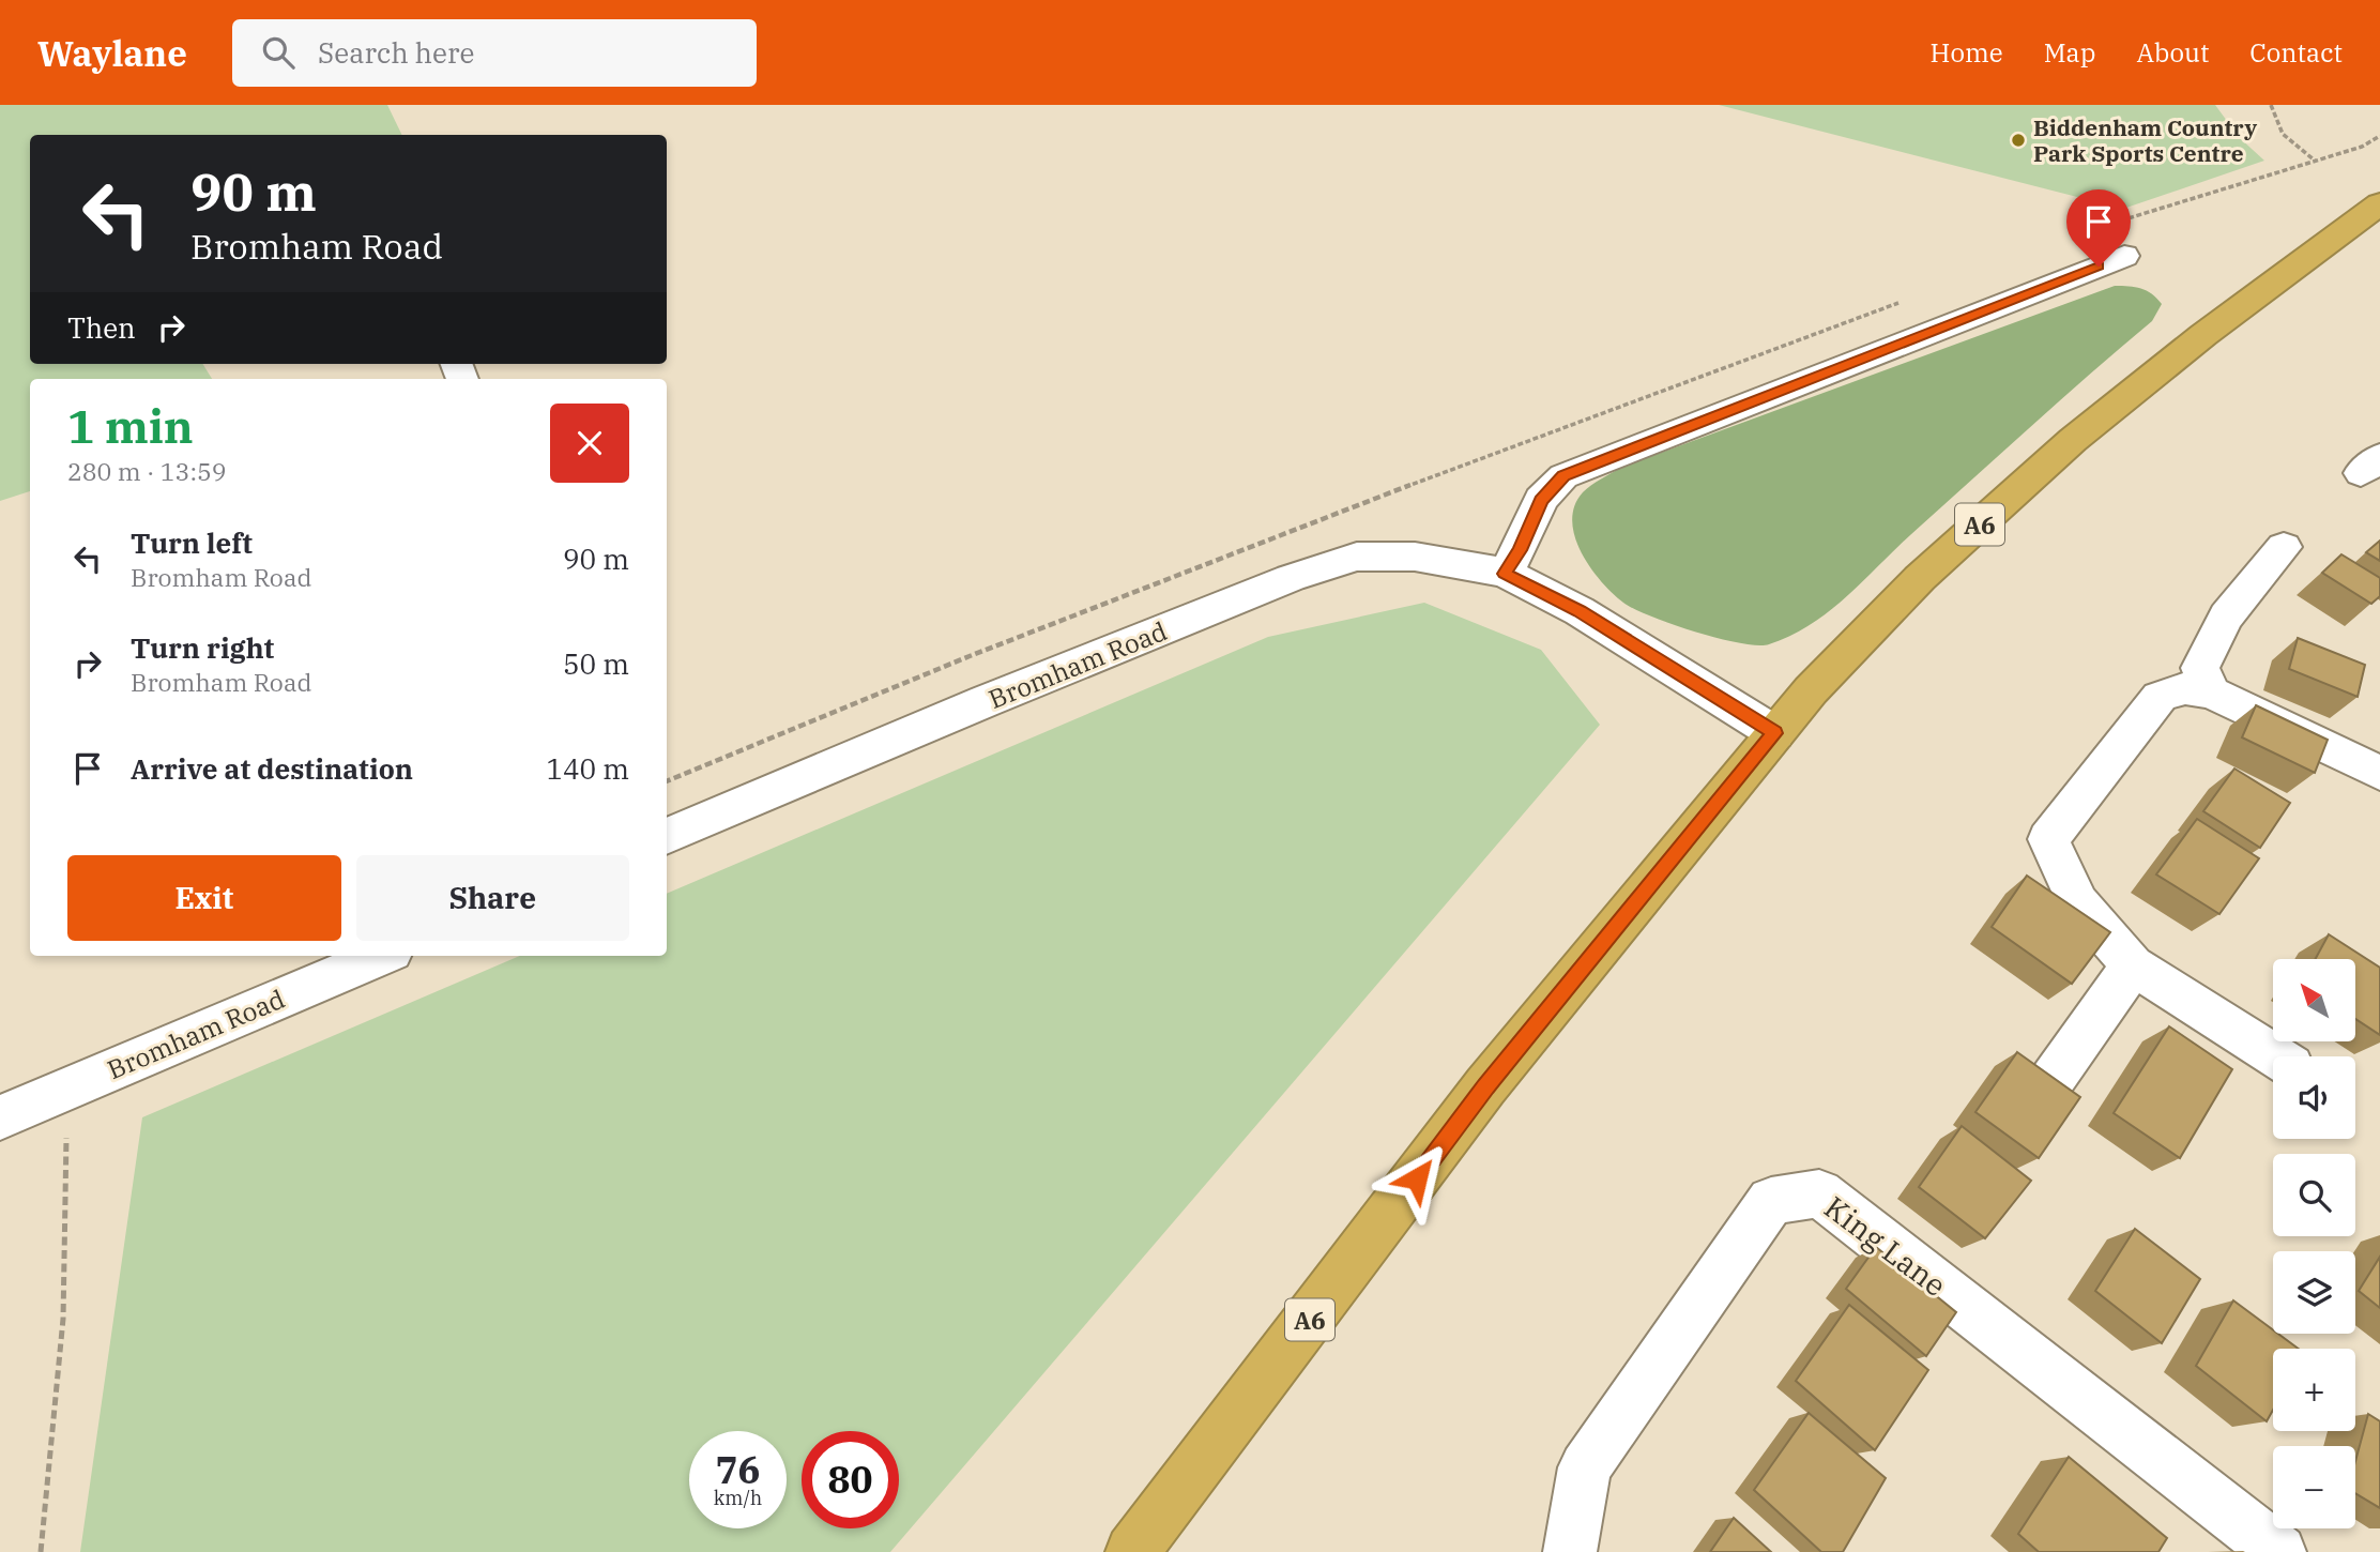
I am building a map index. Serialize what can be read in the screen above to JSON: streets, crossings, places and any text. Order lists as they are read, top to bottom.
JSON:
{
  "streets": {
    "highway": ["A6"],
    "street": ["Bromham Road", "King Lane"]
  },
  "crossings": [
    ["A6", "Bromham Road"]
  ],
  "places": ["Biddenham Country Park Sports Centre"],
  "north": "top left",
  "page": {
    "header": "Waylane",
    "search": "Search here",
    "nav": [
      "Home",
      "Map",
      "About",
      "Contact"
    ],
    "turn": ["90 m", "Bromham Road"],
    "then": "Then",
    "heading": ["1 min", "280 m · 13:59"],
    "list": [
      {
        "name": "Turn left",
        "note": "Bromham Road",
        "value": "90 m"
      },
      {
        "name": "Turn right",
        "note": "Bromham Road",
        "value": "50 m"
      },
      {
        "name": "Arrive at destination",
        "value": "140 m"
      }
    ],
    "buttons": ["Exit", "Share"],
    "map_buttons": ["+", "−"],
    "speed": "76 km/h",
    "limit": "80"
  }
}
